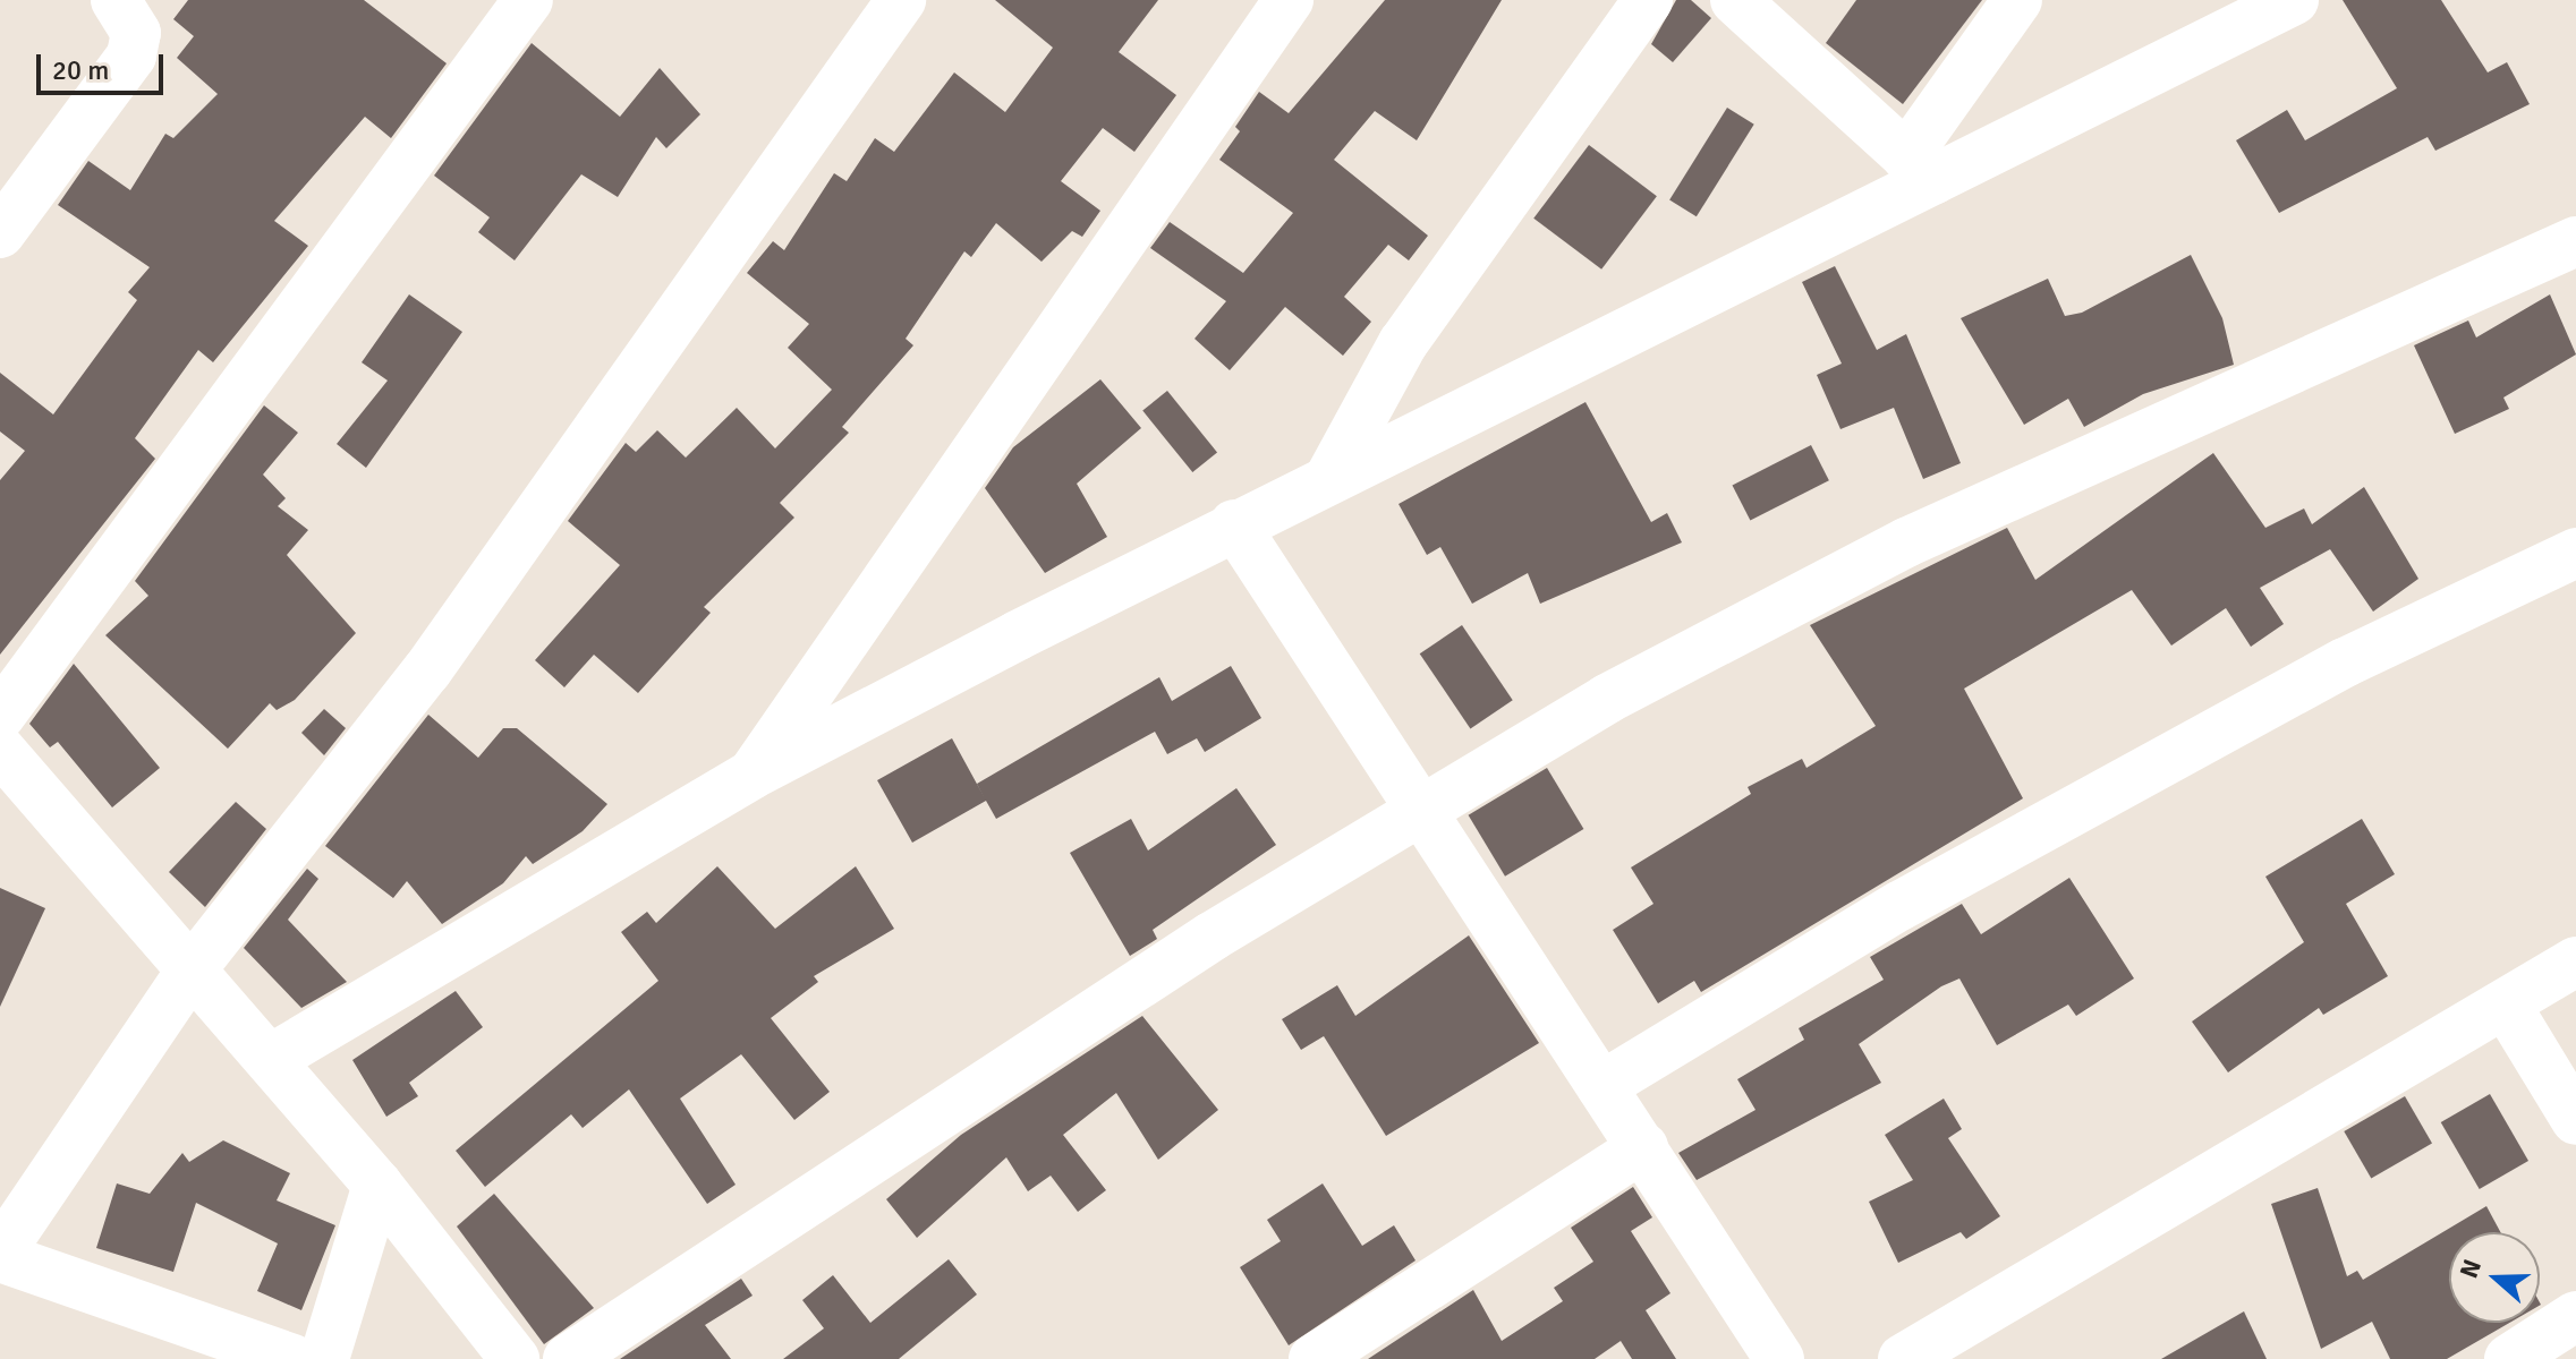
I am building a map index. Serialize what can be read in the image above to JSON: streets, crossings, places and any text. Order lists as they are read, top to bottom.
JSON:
{
  "scale_bar": "20 m",
  "north": "left"
}
